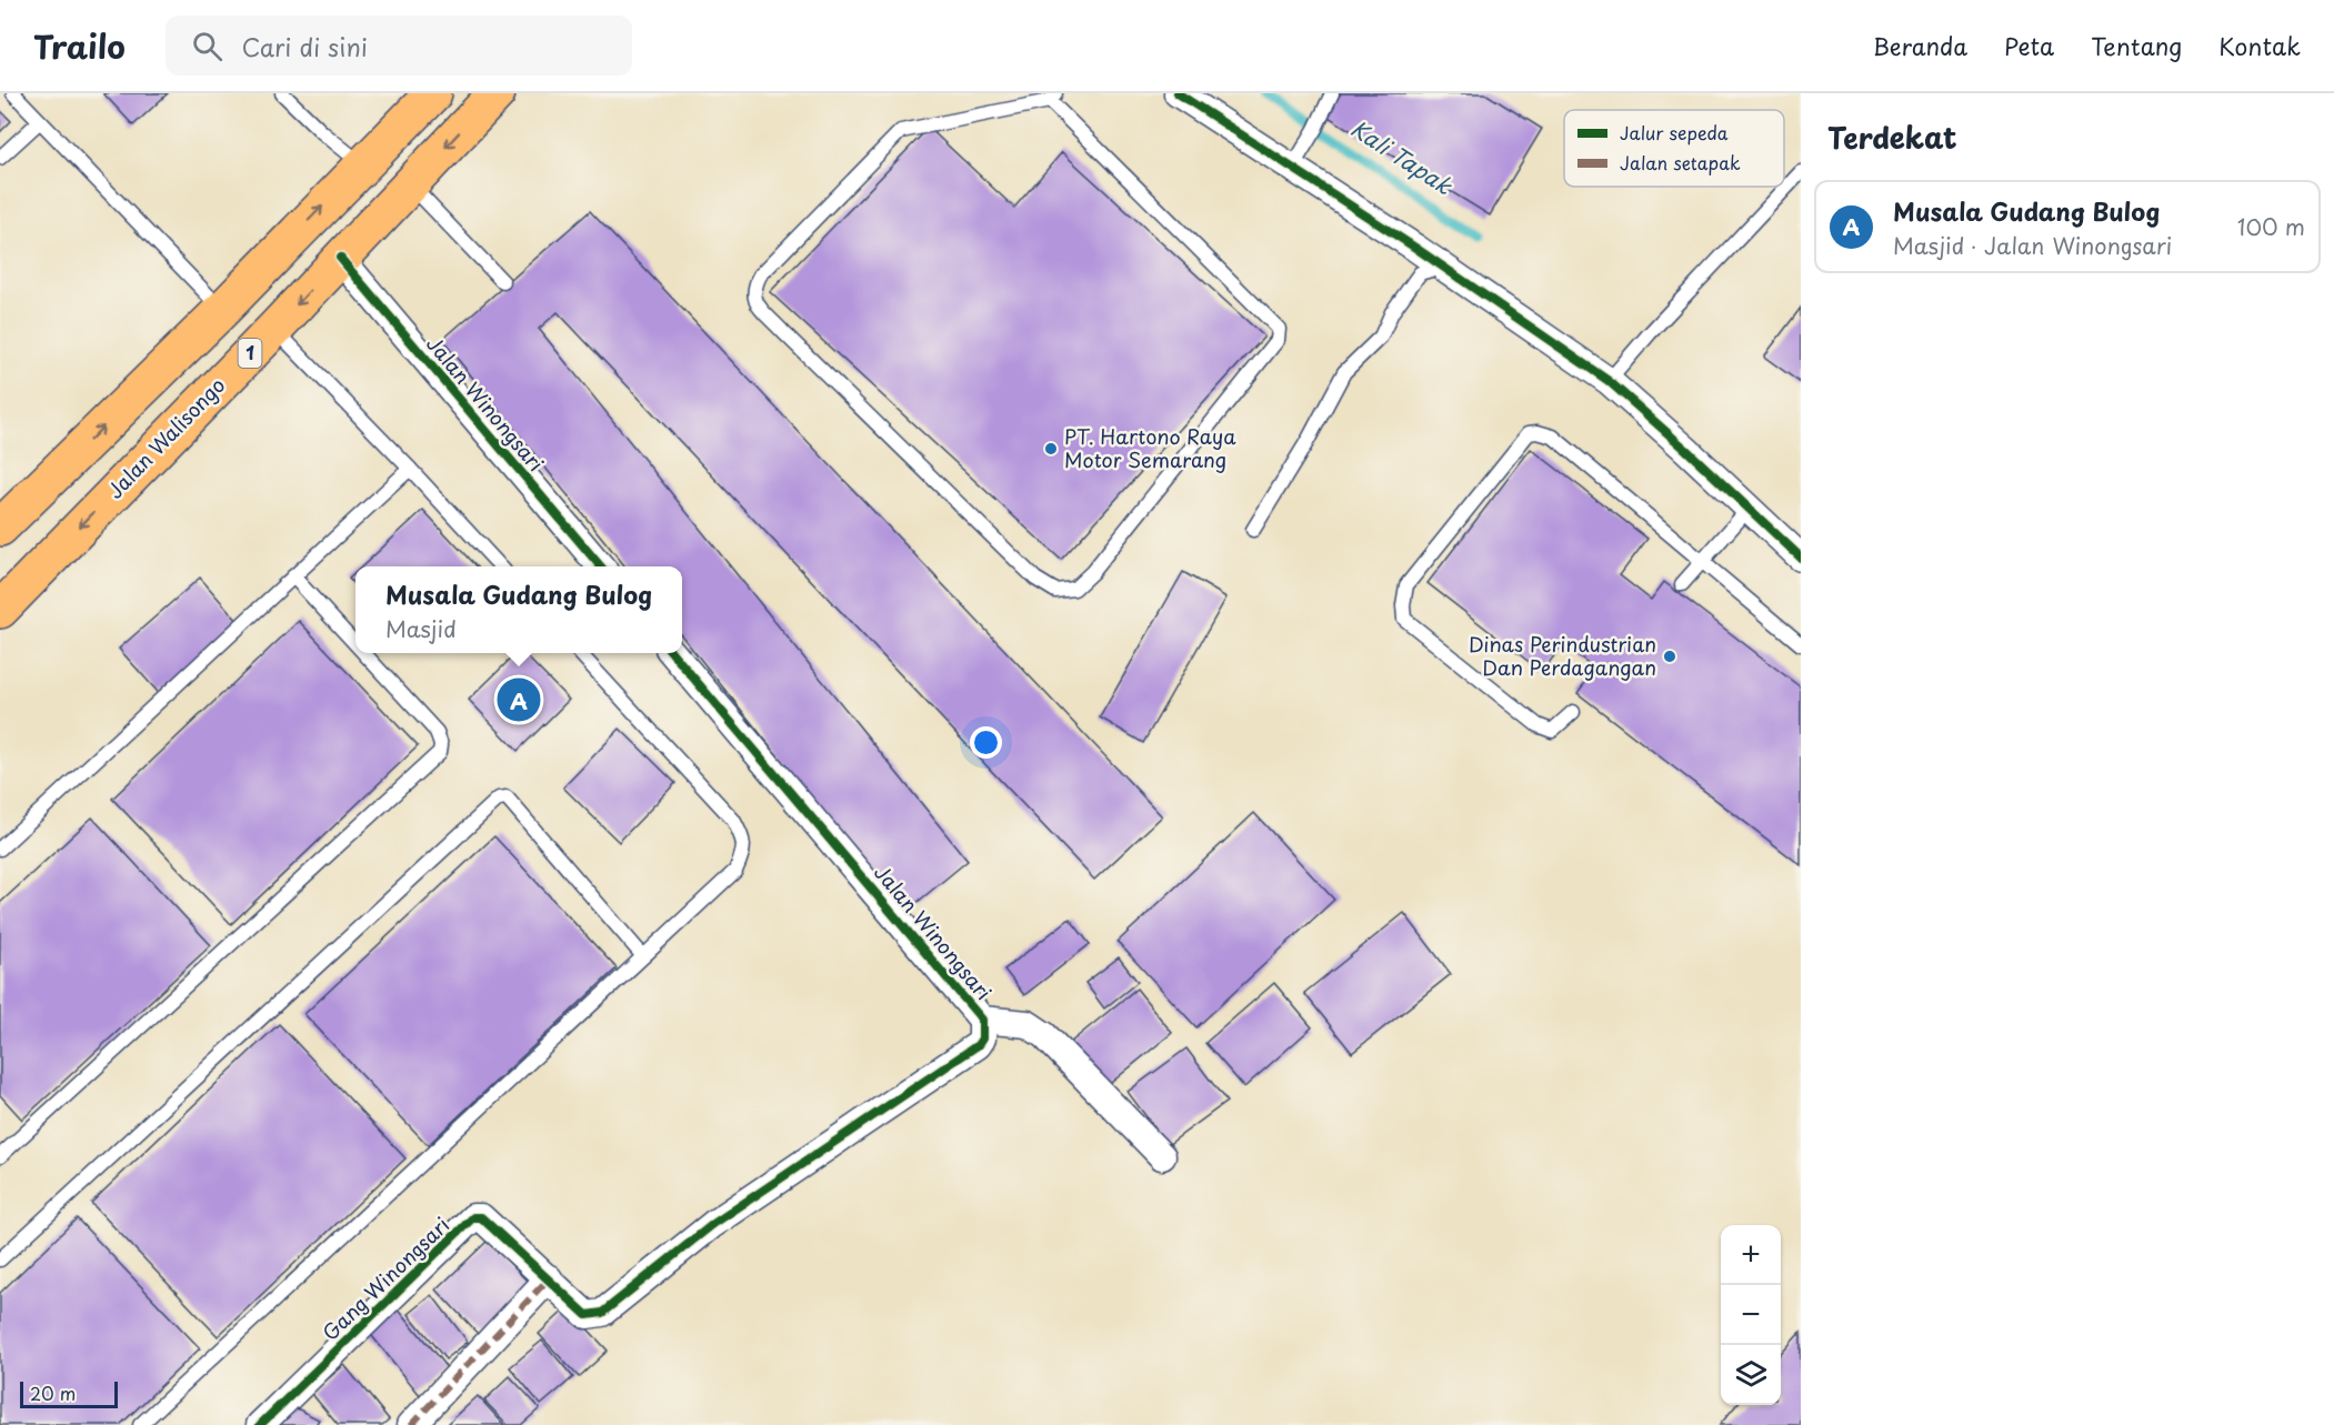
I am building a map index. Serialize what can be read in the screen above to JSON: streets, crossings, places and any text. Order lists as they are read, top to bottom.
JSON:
{
  "streets": {
    "highway": ["1", "Jalan Walisongo"],
    "street": ["Jalan Winongsari", "Gang Winongsari"]
  },
  "crossings": [
    ["Jalan Winongsari", "Jalan Walisongo"],
    ["Jalan Winongsari", "Gang Winongsari"]
  ],
  "water": ["Kali Tapak"],
  "places": ["PT. Hartono Raya Motor Semarang", "Dinas Perindustrian Dan Perdagangan"],
  "legend": ["Jalur sepeda", "Jalan setapak"],
  "scale_bar": "20 m",
  "page": {
    "header": "Trailo",
    "search": "Cari di sini",
    "nav": [
      "Beranda",
      "Peta",
      "Tentang",
      "Kontak"
    ],
    "heading": "Terdekat",
    "list": [
      {
        "mark": "A",
        "name": "Musala Gudang Bulog",
        "note": "Masjid · Jalan Winongsari",
        "value": "100 m"
      }
    ],
    "popup": ["Musala Gudang Bulog", "Masjid"],
    "pins": "A",
    "map_buttons": ["+", "−"],
    "scale": "20 m"
  }
}
